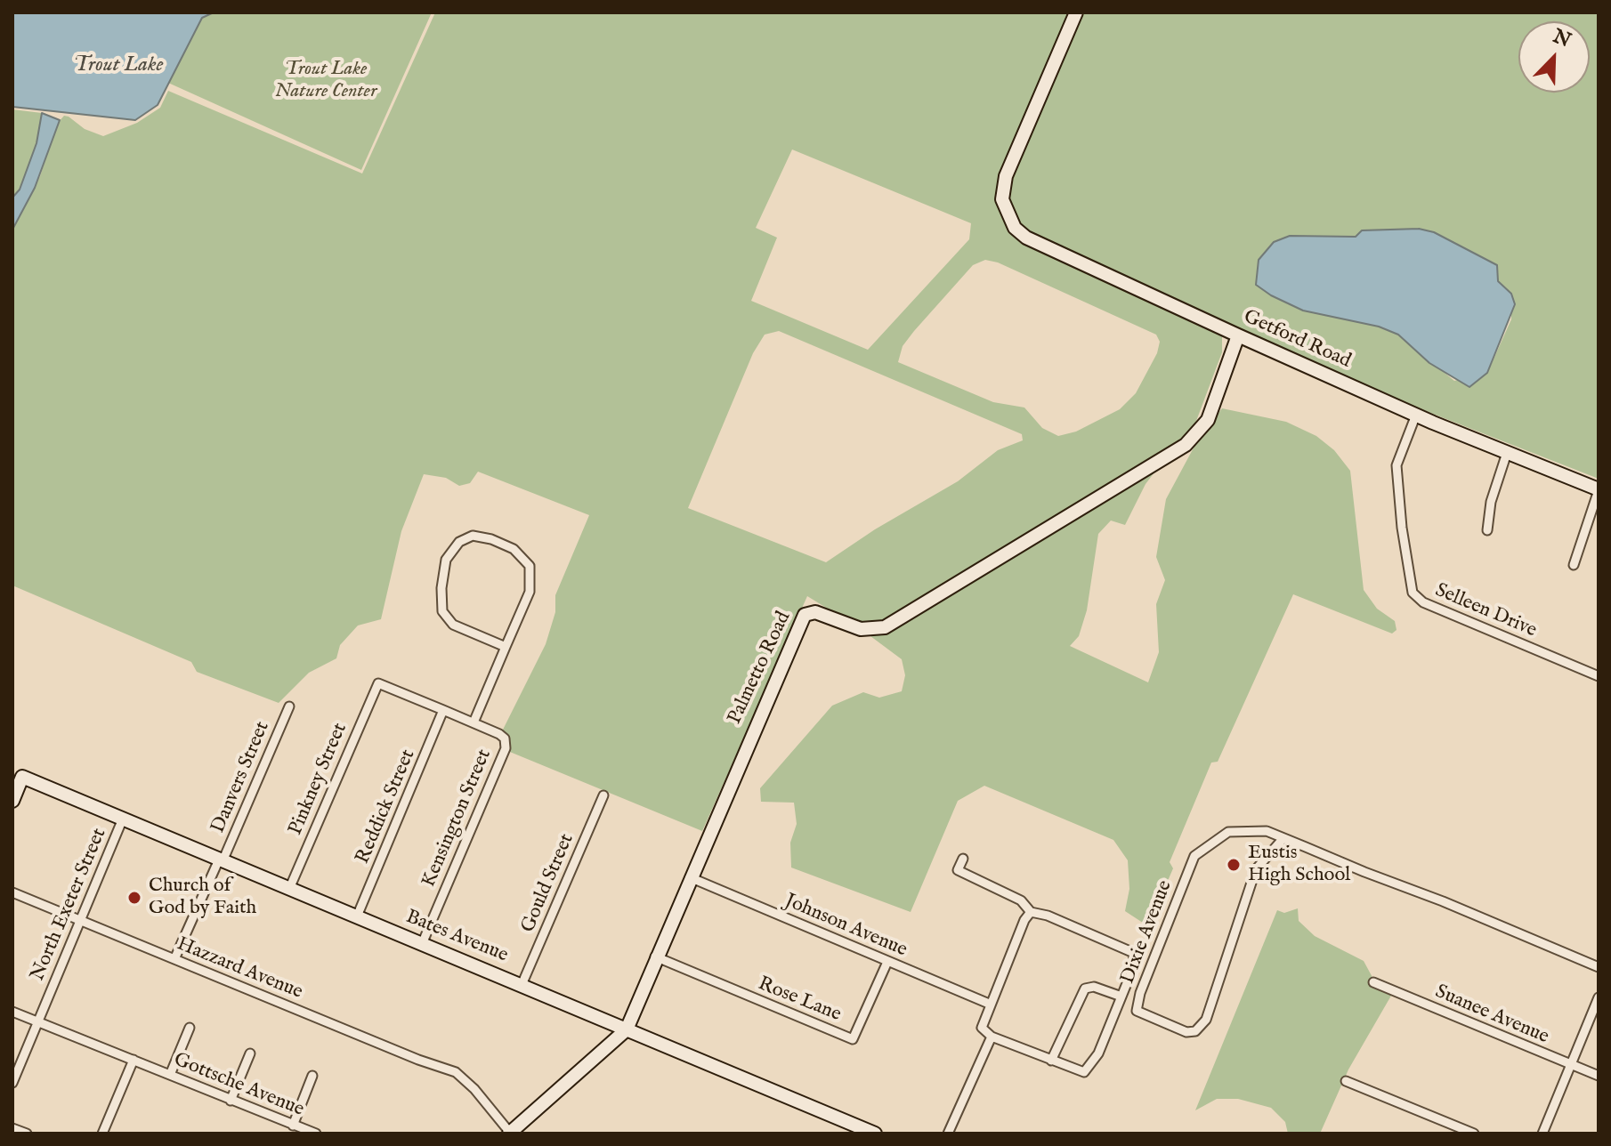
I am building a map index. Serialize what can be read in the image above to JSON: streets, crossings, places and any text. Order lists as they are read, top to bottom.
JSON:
{
  "streets": {
    "street": [
      "Getford Road",
      "Selleen Drive",
      "Palmetto Road",
      "Danvers Street",
      "Pinkney Street",
      "Reddick Street",
      "Kensington Street",
      "Gould Street",
      "North Exeter Street",
      "Johnson Avenue",
      "Dixie Avenue",
      "Bates Avenue",
      "Hazzard Avenue",
      "Rose Lane",
      "Suanee Avenue",
      "Gottsche Avenue"
    ]
  },
  "crossings": [
    ["Getford Road", "Selleen Drive"],
    ["Getford Road", "Palmetto Road"],
    ["Palmetto Road", "Johnson Avenue"],
    ["Palmetto Road", "Bates Avenue"],
    ["Palmetto Road", "Hazzard Avenue"],
    ["Palmetto Road", "Rose Lane"],
    ["Danvers Street", "Bates Avenue"],
    ["Danvers Street", "Hazzard Avenue"],
    ["Pinkney Street", "Kensington Street"],
    ["Pinkney Street", "Bates Avenue"],
    ["Reddick Street", "Kensington Street"],
    ["Reddick Street", "Bates Avenue"],
    ["Kensington Street", "Bates Avenue"],
    ["Gould Street", "Bates Avenue"],
    ["North Exeter Street", "Bates Avenue"],
    ["North Exeter Street", "Hazzard Avenue"],
    ["Johnson Avenue", "Rose Lane"]
  ],
  "water": ["Trout Lake"],
  "parks": ["Trout Lake Nature Center"],
  "places": ["Eustis High School", "Church of God by Faith"],
  "north": "top right"
}
